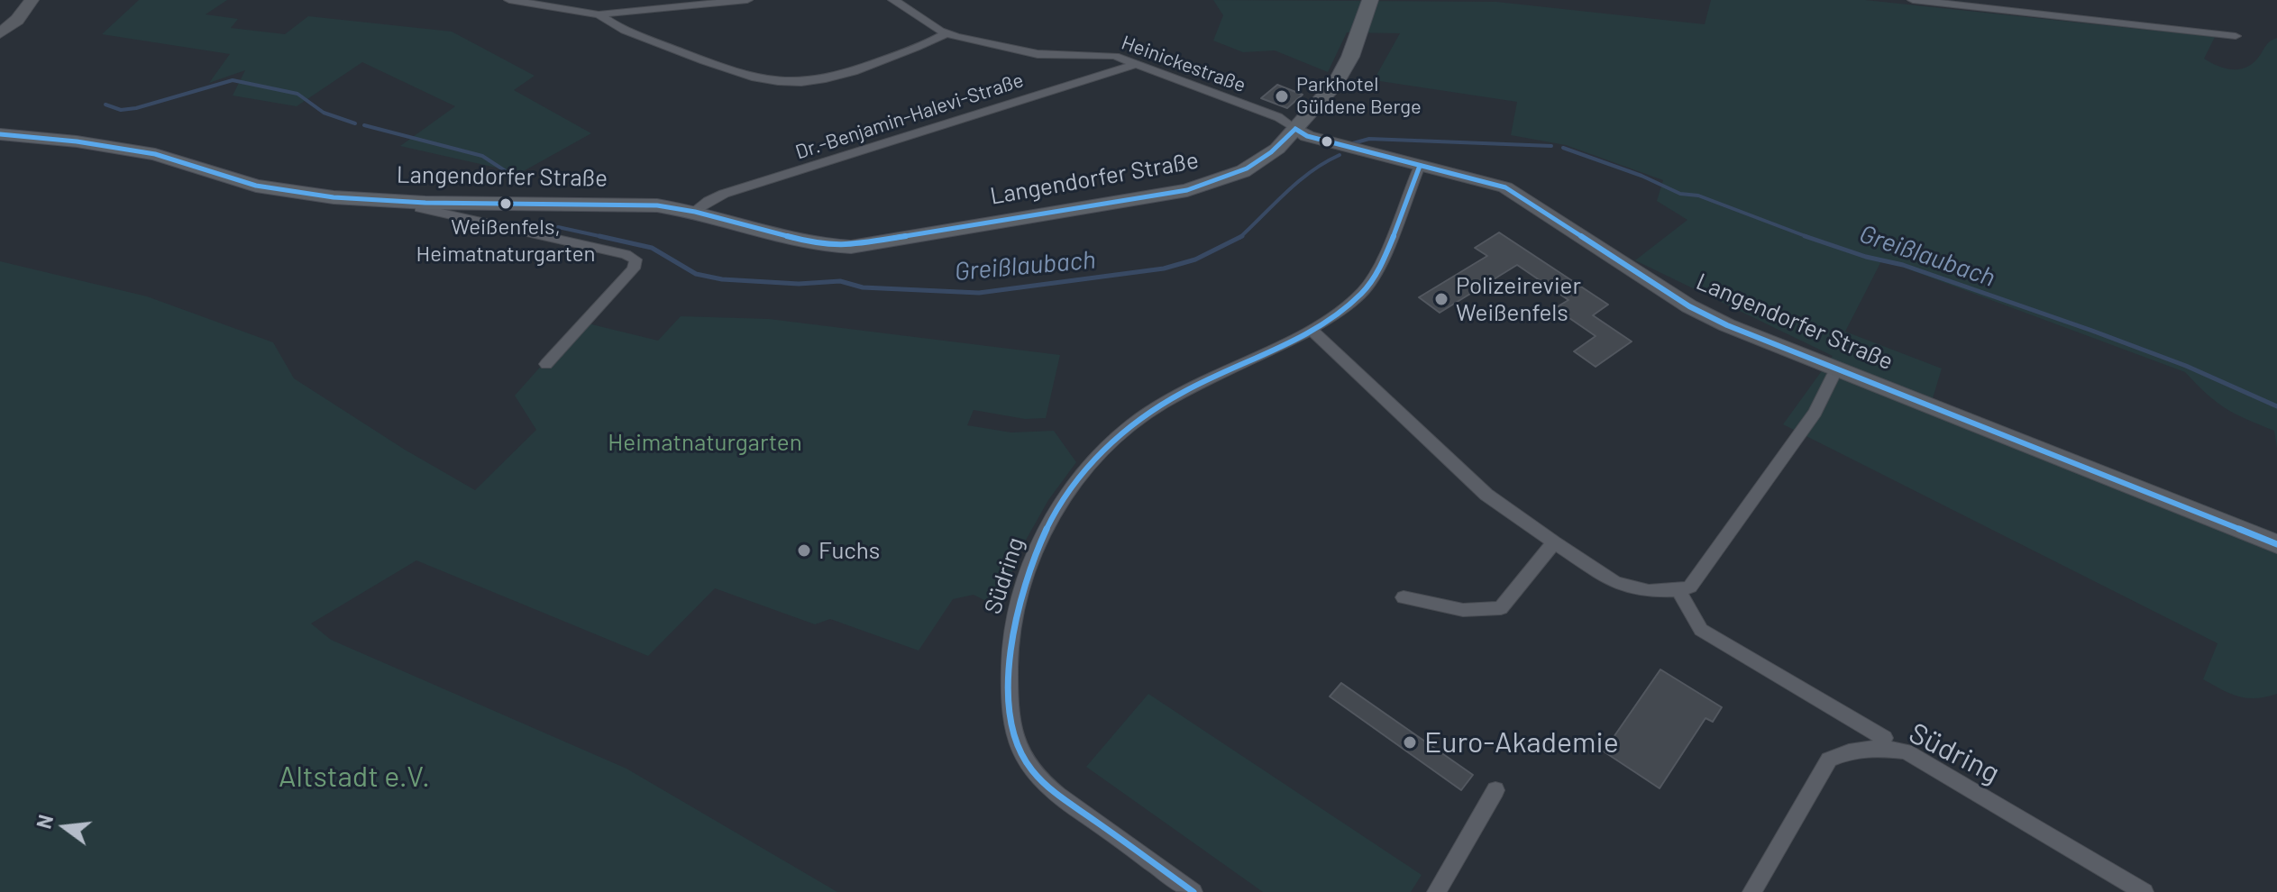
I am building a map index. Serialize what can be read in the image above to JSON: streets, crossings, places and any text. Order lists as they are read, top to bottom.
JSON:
{
  "streets": {
    "main road": ["Langendorfer Straße"],
    "street": ["Heinickestraße", "Dr.-Benjamin-Halevi-Straße", "Südring"]
  },
  "crossings": [
    ["Heinickestraße", "Dr.-Benjamin-Halevi-Straße"],
    ["Heinickestraße", "Langendorfer Straße"],
    ["Dr.-Benjamin-Halevi-Straße", "Langendorfer Straße"],
    ["Langendorfer Straße", "Südring"]
  ],
  "water": ["Greißlaubach"],
  "parks": ["Heimatnaturgarten", "Altstadt e.V."],
  "places": [
    "Parkhotel Güldene Berge",
    "Weißenfels, Heimatnaturgarten",
    "Polizeirevier Weißenfels",
    "Fuchs",
    "Euro-Akademie"
  ],
  "north": "left"
}
